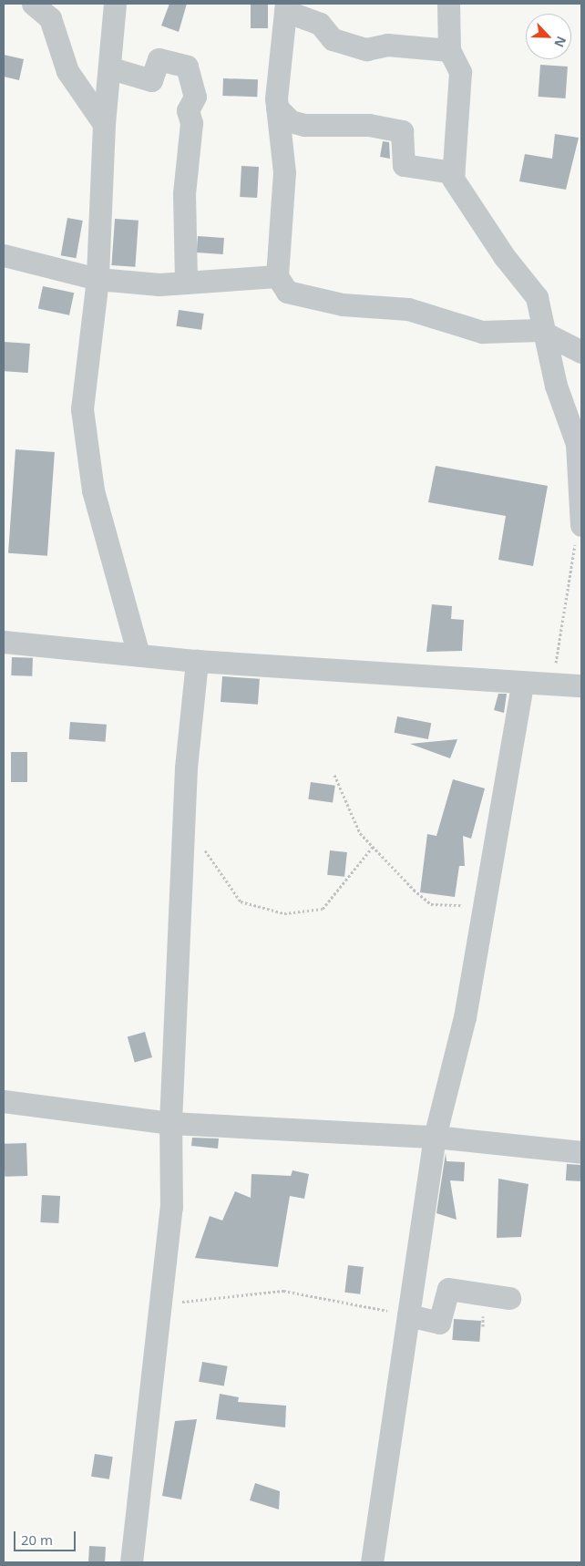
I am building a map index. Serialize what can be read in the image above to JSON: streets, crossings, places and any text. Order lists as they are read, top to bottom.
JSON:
{
  "scale_bar": "20 m",
  "north": "bottom right"
}
